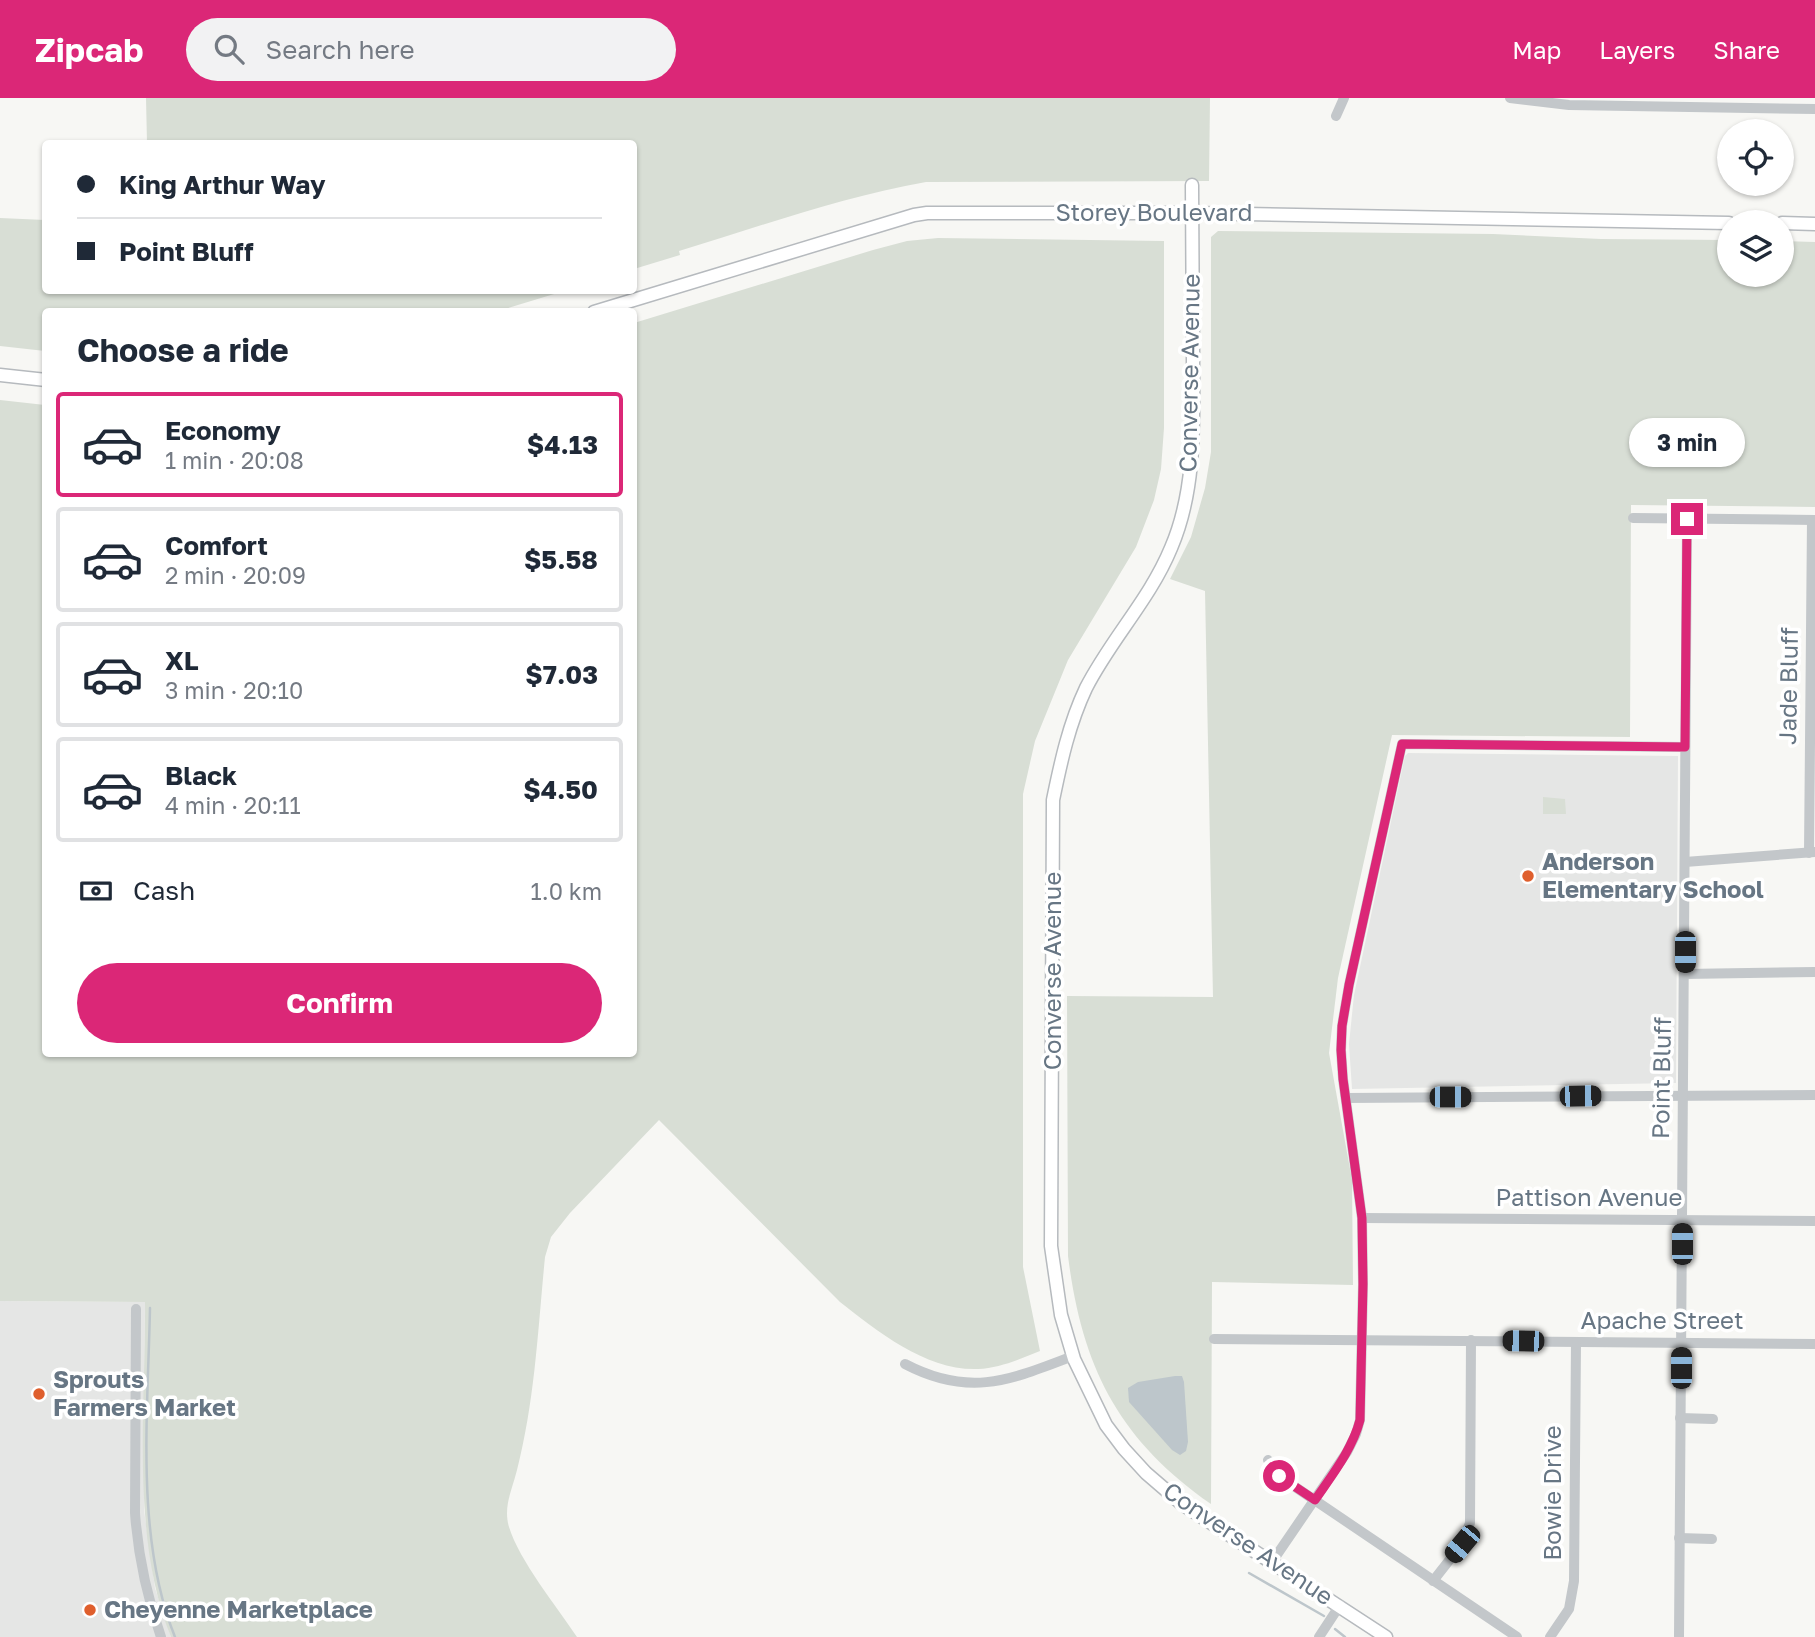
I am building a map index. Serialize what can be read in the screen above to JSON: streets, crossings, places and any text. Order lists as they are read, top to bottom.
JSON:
{
  "streets": {
    "main road": ["Storey Boulevard", "Converse Avenue"],
    "street": [
      "Jade Bluff",
      "Point Bluff",
      "Pattison Avenue",
      "Apache Street",
      "Bowie Drive"
    ]
  },
  "crossings": [
    ["Storey Boulevard", "Converse Avenue"],
    ["Point Bluff", "Pattison Avenue"],
    ["Point Bluff", "Apache Street"],
    ["Apache Street", "Bowie Drive"]
  ],
  "places": ["Anderson Elementary School", "Sprouts Farmers Market", "Cheyenne Marketplace"],
  "page": {
    "header": "Zipcab",
    "search": "Search here",
    "nav": ["Map", "Layers", "Share"],
    "banner": ["King Arthur Way", "Point Bluff"],
    "heading": "Choose a ride",
    "list": [
      {
        "name": "Economy",
        "note": "1 min · 20:08",
        "value": "$4.13"
      },
      {
        "name": "Comfort",
        "note": "2 min · 20:09",
        "value": "$5.58"
      },
      {
        "name": "XL",
        "note": "3 min · 20:10",
        "value": "$7.03"
      },
      {
        "name": "Black",
        "note": "4 min · 20:11",
        "value": "$4.50"
      }
    ],
    "bubble": "3 min",
    "pay": ["Cash", "1.0 km"],
    "buttons": "Confirm"
  }
}
